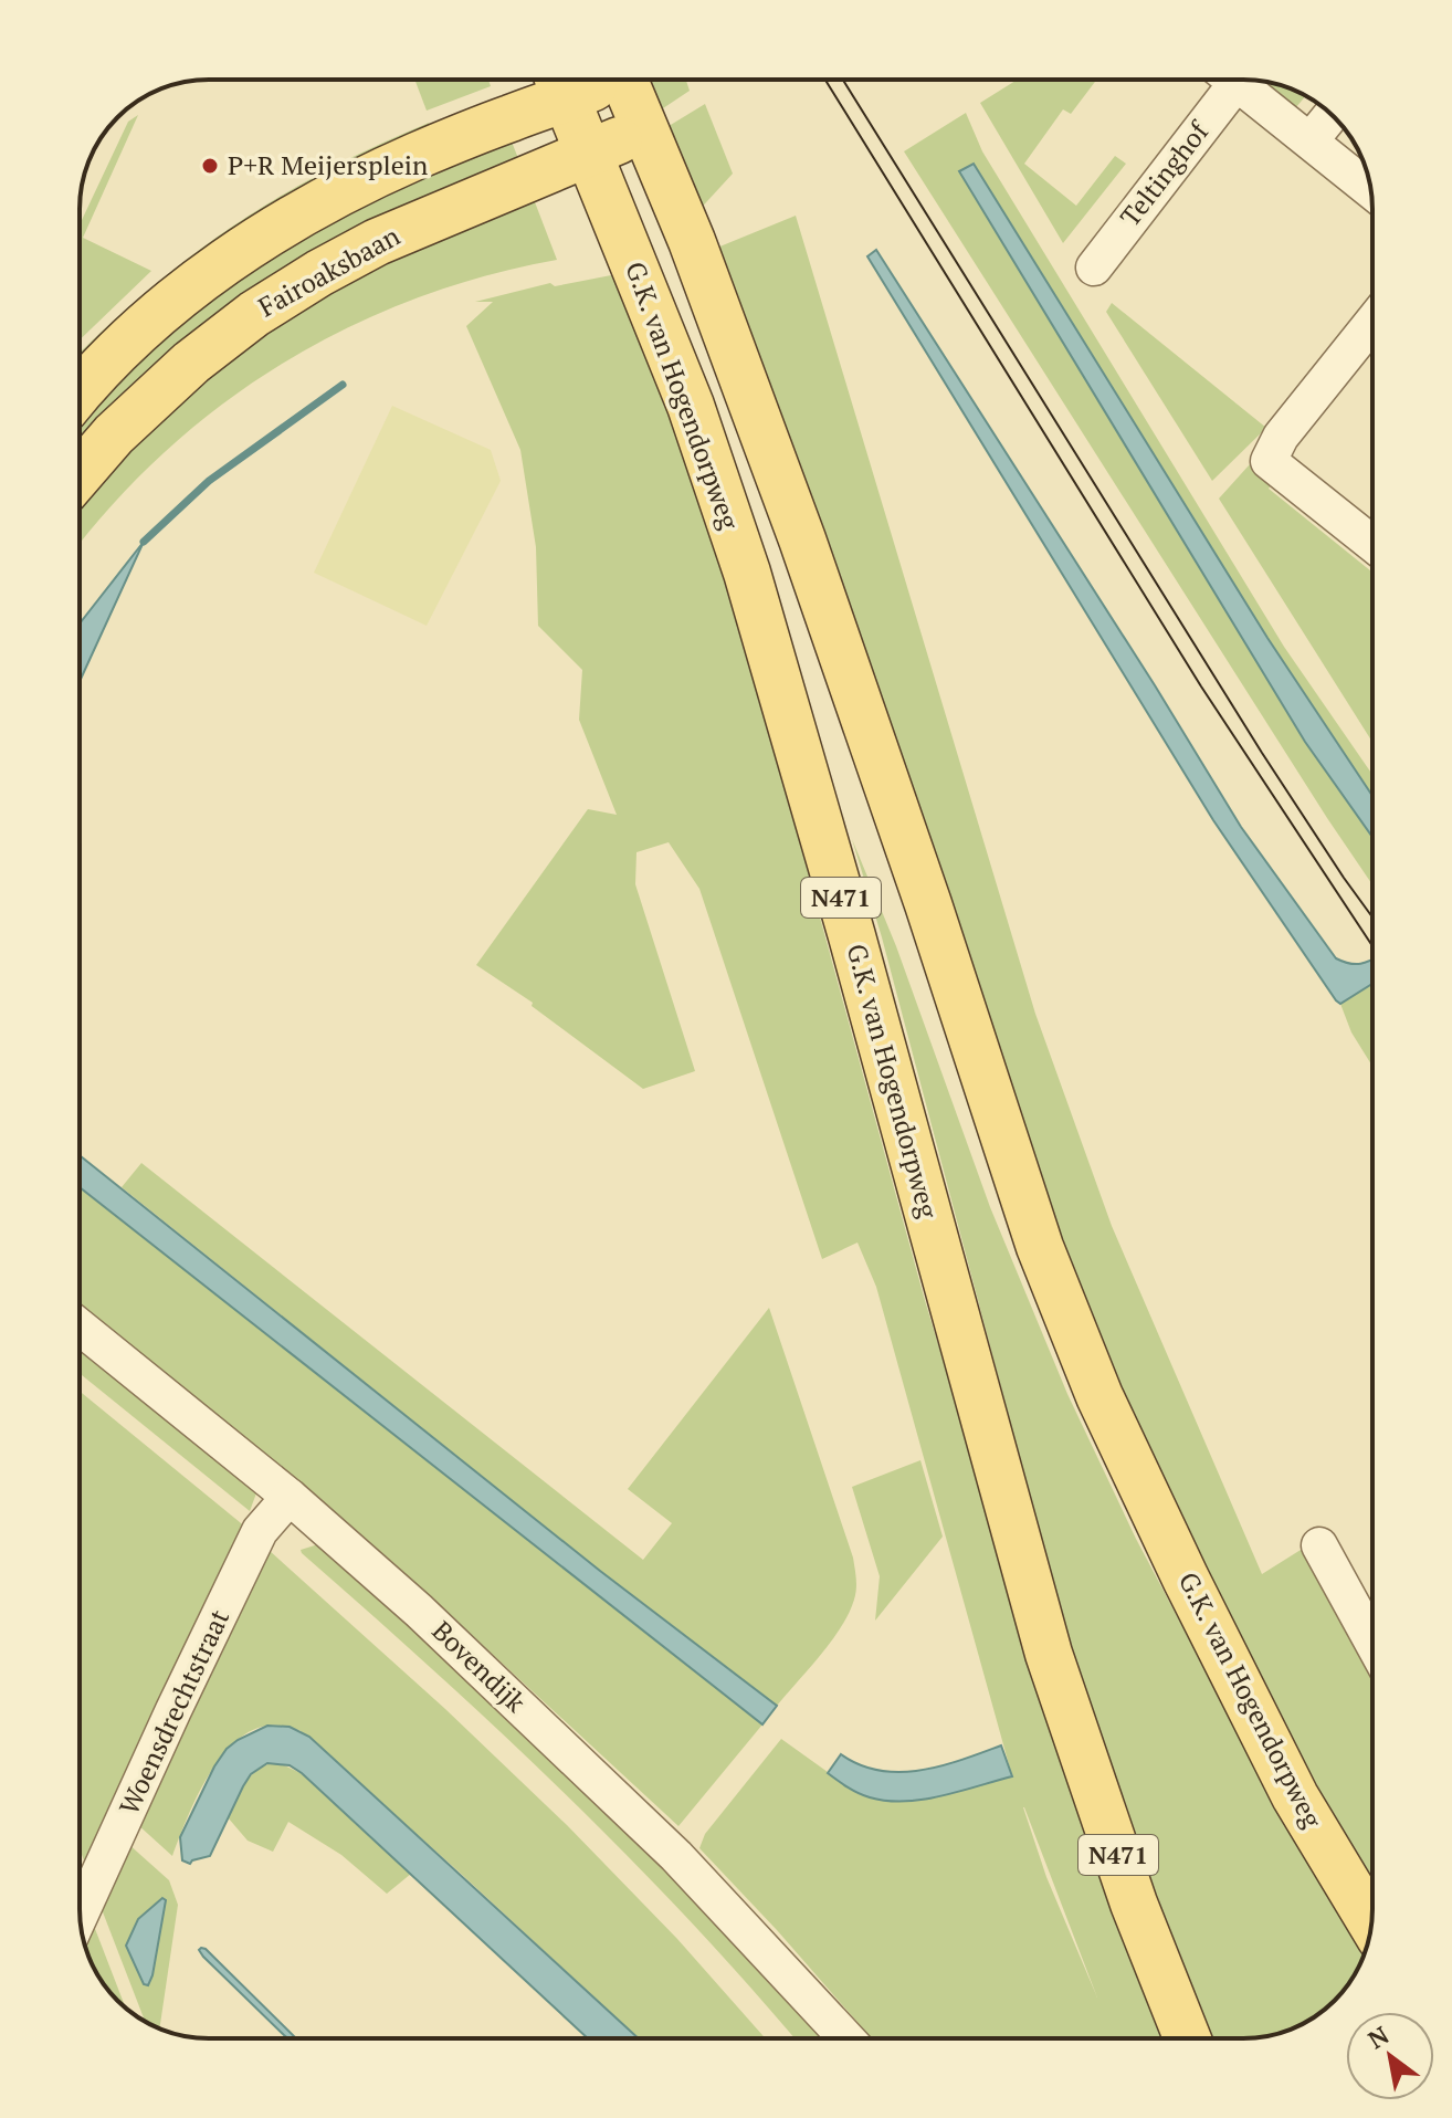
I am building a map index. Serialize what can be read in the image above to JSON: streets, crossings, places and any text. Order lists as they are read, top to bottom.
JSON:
{
  "streets": {
    "main road": ["Fairoaksbaan", "G.K. van Hogendorpweg", "N471"],
    "street": ["Teltinghof", "Bovendijk", "Woensdrechtstraat"]
  },
  "crossings": [
    ["Fairoaksbaan", "G.K. van Hogendorpweg"],
    ["Bovendijk", "Woensdrechtstraat"]
  ],
  "places": ["P+R Meijersplein"],
  "north": "top left"
}
